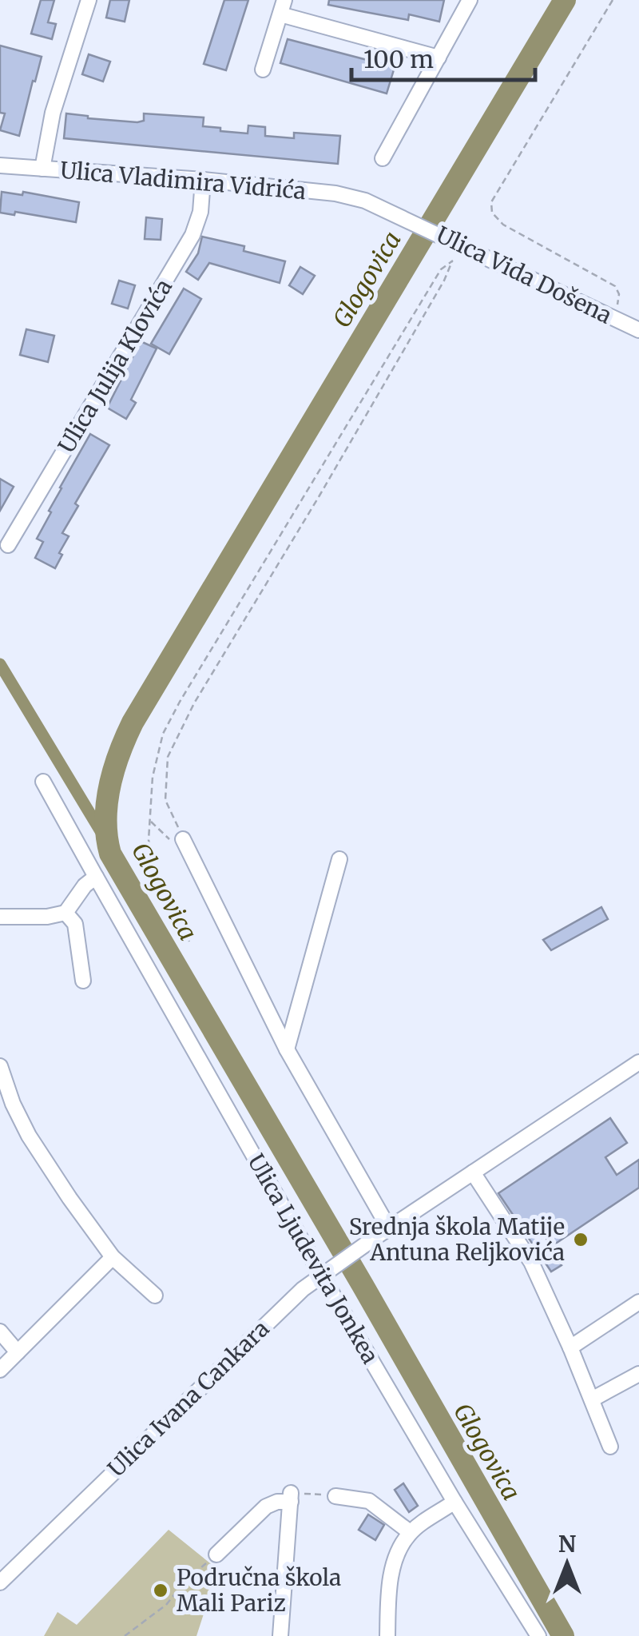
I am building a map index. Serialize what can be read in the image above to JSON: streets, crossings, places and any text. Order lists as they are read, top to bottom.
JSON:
{
  "streets": {
    "street": [
      "Ulica Vladimira Vidrića",
      "Ulica Vida Došena",
      "Ulica Julija Klovića",
      "Ulica Ljudevita Jonkea",
      "Ulica Ivana Cankara"
    ]
  },
  "crossings": [
    ["Ulica Vladimira Vidrića", "Ulica Vida Došena"],
    ["Ulica Vladimira Vidrića", "Ulica Julija Klovića"],
    ["Ulica Ljudevita Jonkea", "Ulica Ivana Cankara"]
  ],
  "water": ["Glogovica"],
  "places": ["Srednja škola Matije Antuna Reljkovića", "Područna škola Mali Pariz"],
  "scale_bar": "100 m",
  "north": "top"
}
